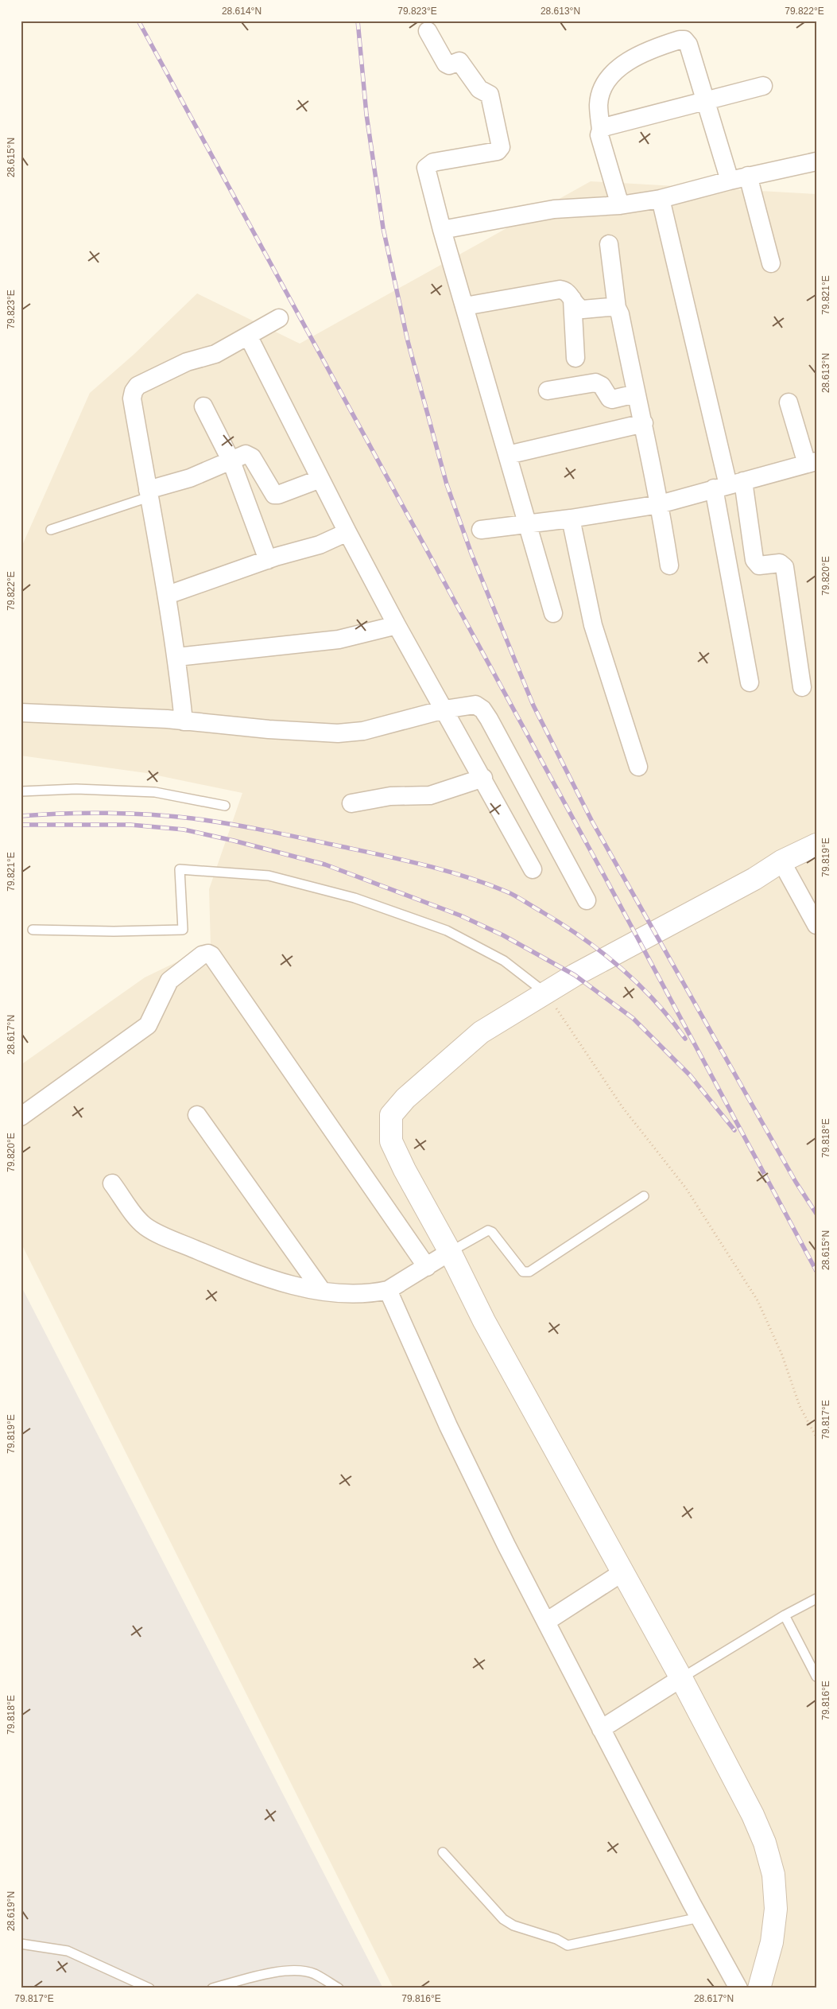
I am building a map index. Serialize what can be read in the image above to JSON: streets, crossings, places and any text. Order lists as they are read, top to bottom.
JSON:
{
  "coordinates": [
    "28.614°N",
    "79.823°E",
    "28.613°N",
    "79.822°E",
    "28.615°N",
    "79.821°E",
    "79.820°E",
    "79.819°E",
    "28.617°N",
    "79.818°E",
    "79.817°E",
    "79.816°E",
    "28.619°N"
  ]
}
